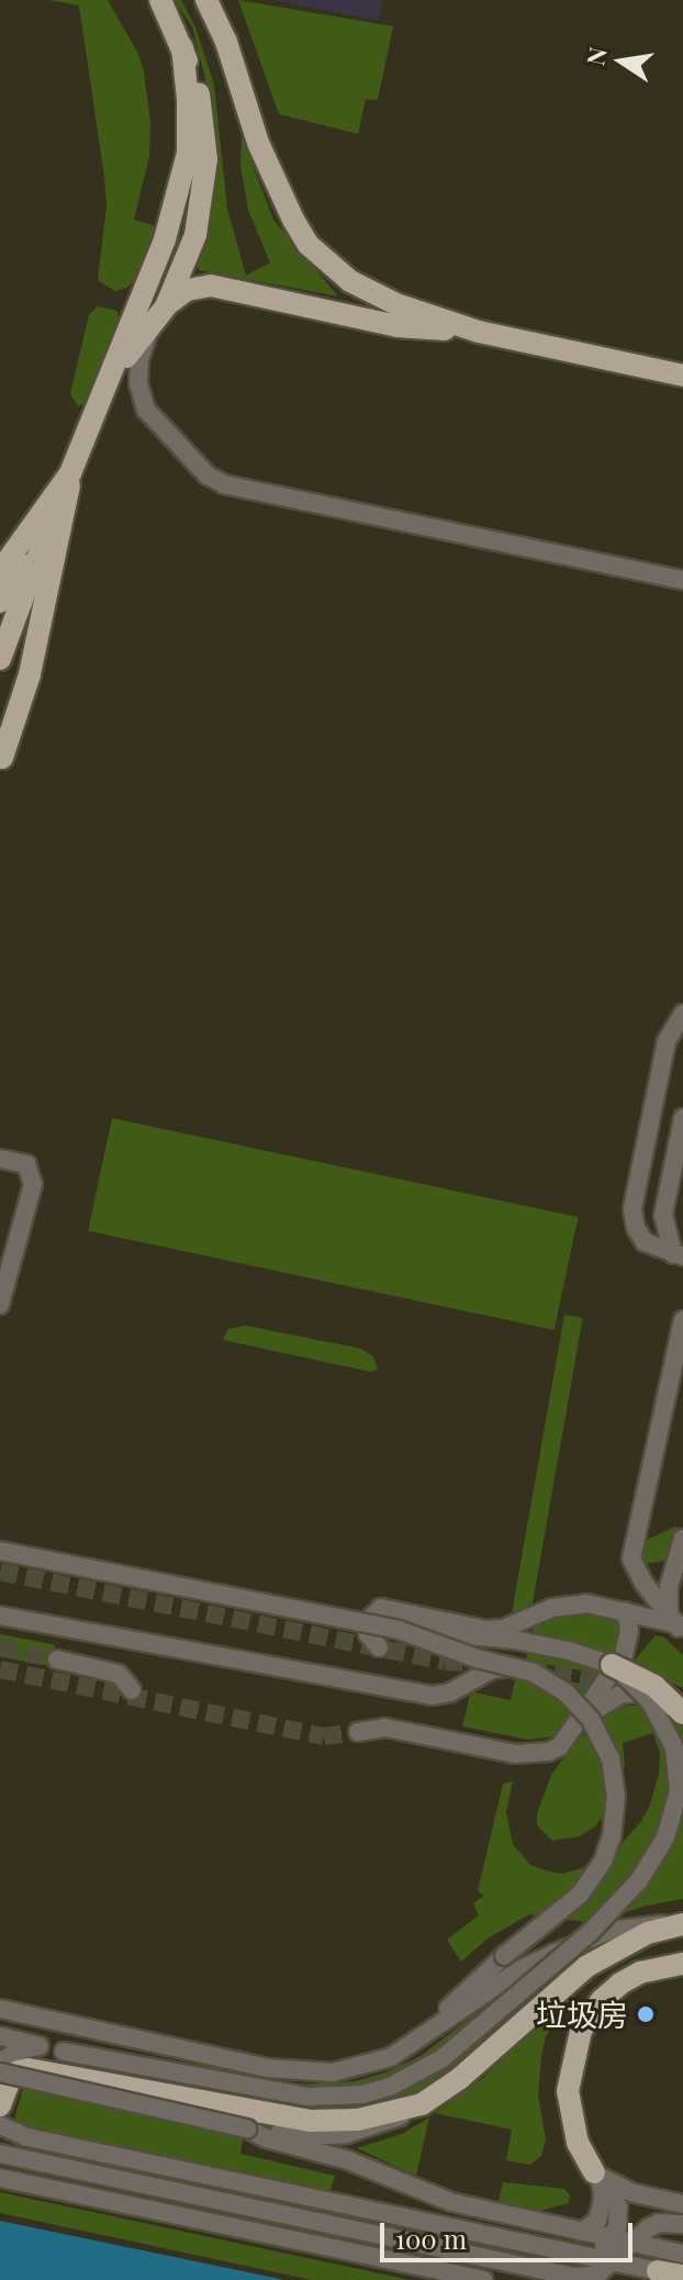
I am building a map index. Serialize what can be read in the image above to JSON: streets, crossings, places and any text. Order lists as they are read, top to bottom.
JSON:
{
  "places": ["垃圾房"],
  "scale_bar": "100 m",
  "north": "left"
}
